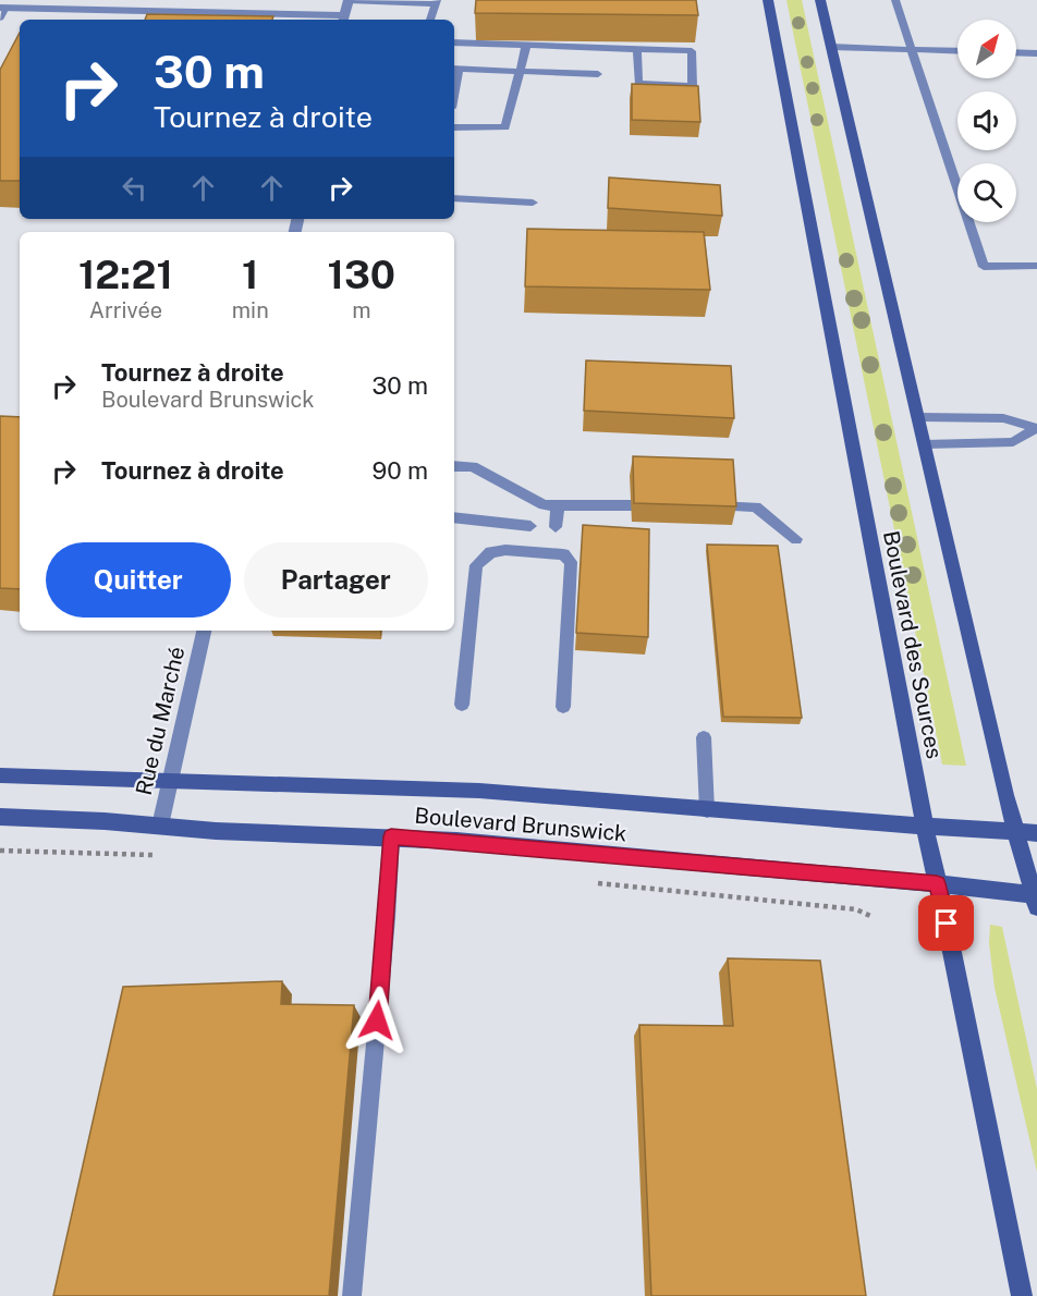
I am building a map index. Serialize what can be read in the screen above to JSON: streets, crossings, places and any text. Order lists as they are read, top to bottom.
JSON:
{
  "streets": {
    "main road": ["Boulevard des Sources", "Boulevard Brunswick"],
    "street": ["Rue du Marché"]
  },
  "crossings": [
    ["Boulevard des Sources", "Boulevard Brunswick"],
    ["Rue du Marché", "Boulevard Brunswick"]
  ],
  "north": "top right",
  "page": {
    "turn": ["30 m", "Tournez à droite"],
    "eta": [
      "12:21",
      "Arrivée",
      "1",
      "min",
      "130",
      "m"
    ],
    "list": [
      {
        "name": "Tournez à droite",
        "note": "Boulevard Brunswick",
        "value": "30 m"
      },
      {
        "name": "Tournez à droite",
        "value": "90 m"
      }
    ],
    "buttons": ["Quitter", "Partager"]
  }
}
